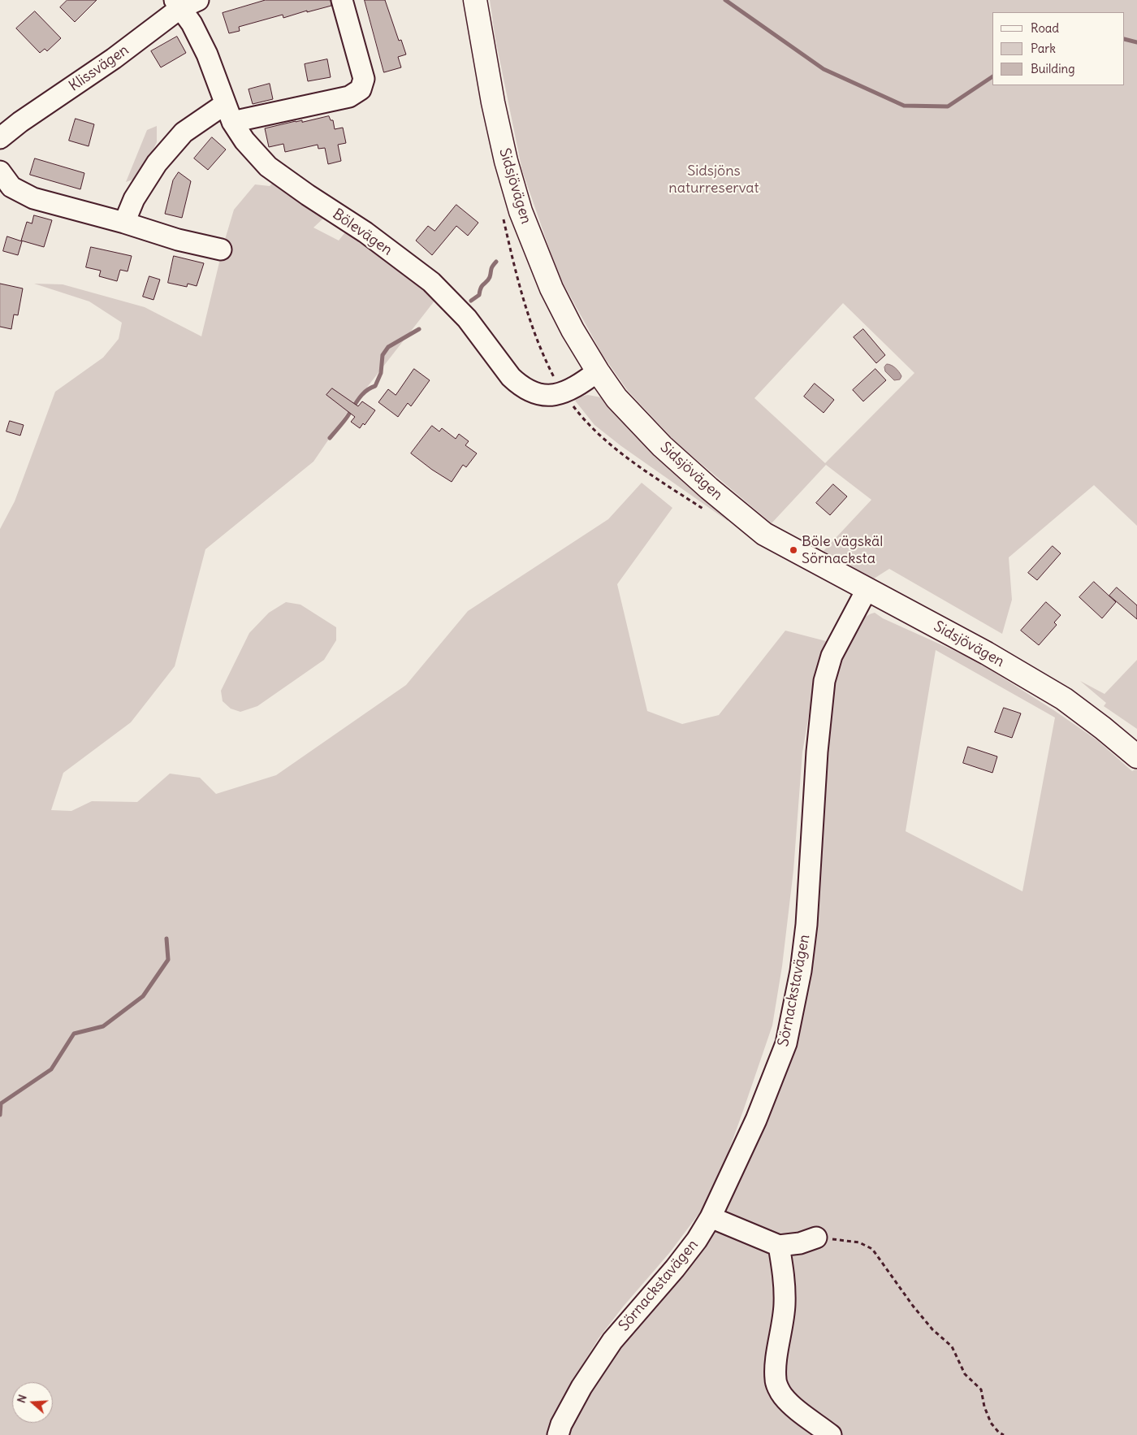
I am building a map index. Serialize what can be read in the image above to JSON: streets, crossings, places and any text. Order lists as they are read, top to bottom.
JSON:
{
  "streets": {
    "main road": ["Sidsjövägen"],
    "street": ["Klissvägen", "Bölevägen", "Sörnackstavägen"]
  },
  "crossings": [
    ["Klissvägen", "Bölevägen"],
    ["Sidsjövägen", "Bölevägen"],
    ["Sidsjövägen", "Sörnackstavägen"]
  ],
  "parks": ["Sidsjöns naturreservat"],
  "places": ["Böle vägskäl Sörnacksta"],
  "legend": ["Road", "Park", "Building"],
  "north": "left"
}
